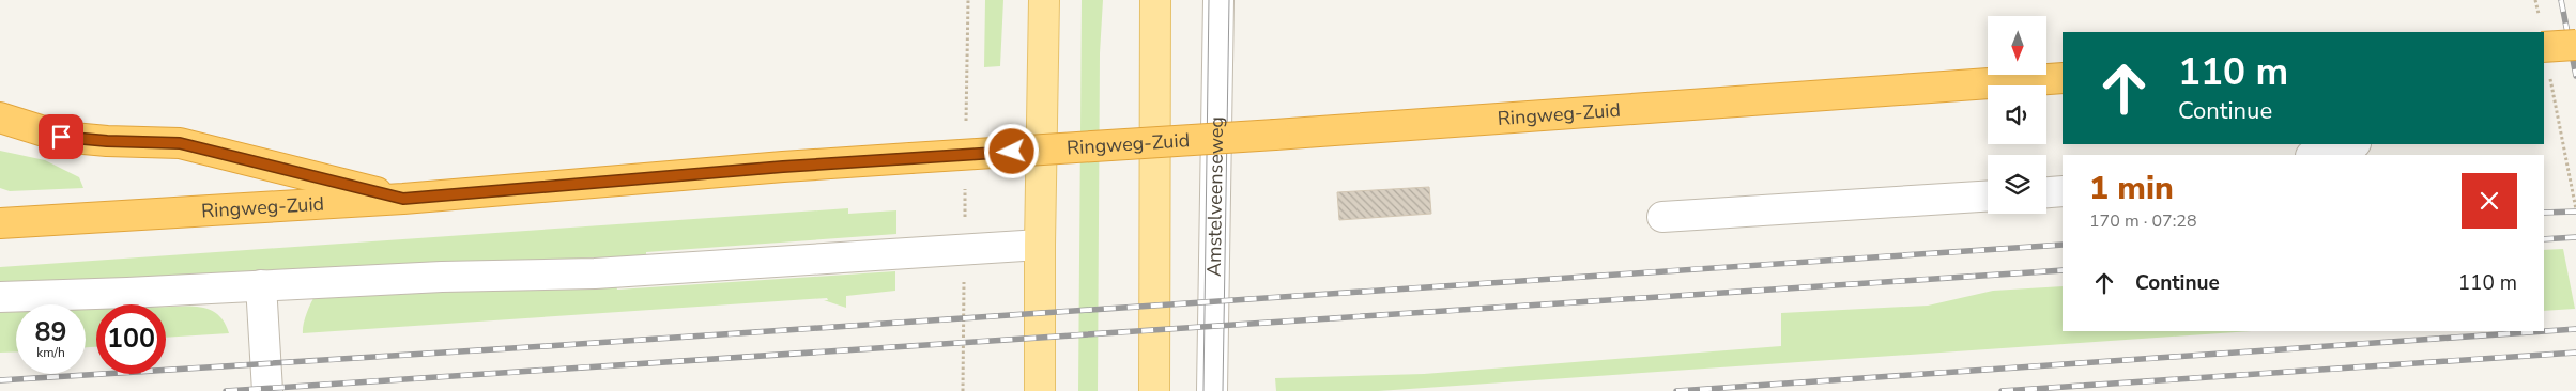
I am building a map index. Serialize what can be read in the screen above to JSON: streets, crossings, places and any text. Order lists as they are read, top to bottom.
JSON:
{
  "streets": {
    "highway": ["Ringweg-Zuid"],
    "lane": ["Amstelveenseweg"]
  },
  "north": "bottom",
  "page": {
    "turn": ["110 m", "Continue"],
    "heading": ["1 min", "170 m · 07:28"],
    "list": [
      {
        "name": "Continue",
        "value": "110 m"
      }
    ],
    "speed": "89 km/h",
    "limit": "100"
  }
}
